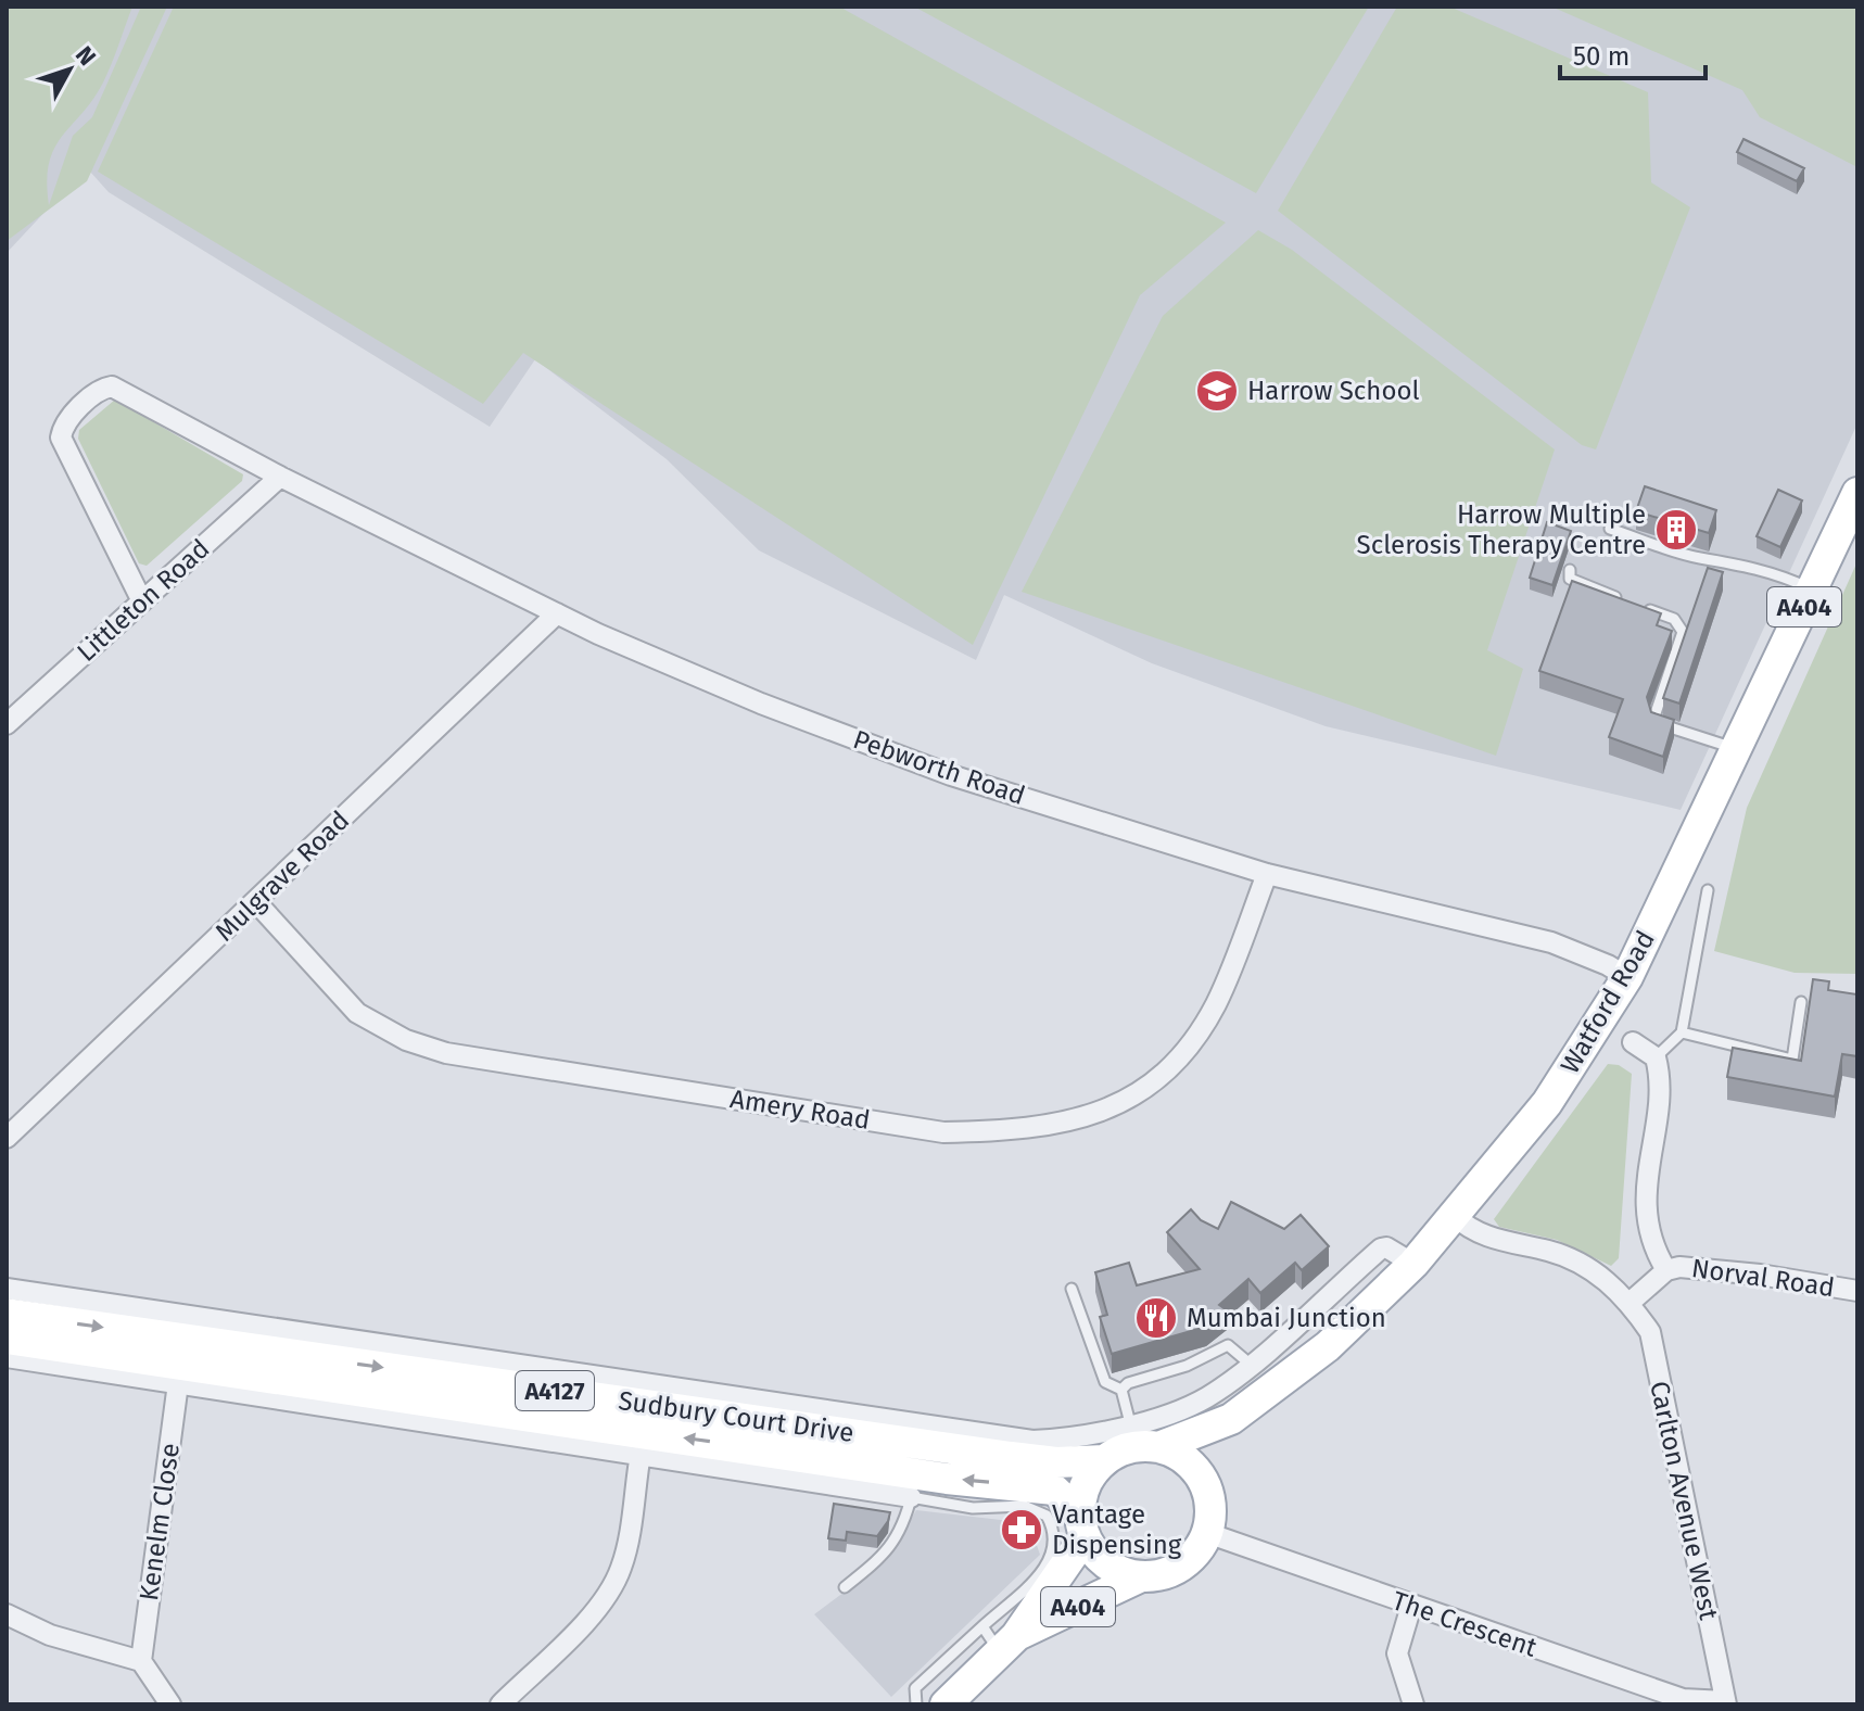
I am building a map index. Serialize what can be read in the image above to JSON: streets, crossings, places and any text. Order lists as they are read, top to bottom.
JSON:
{
  "streets": {
    "main road": [
      "A404",
      "Watford Road",
      "A4127",
      "Sudbury Court Drive"
    ],
    "street": [
      "Littleton Road",
      "Pebworth Road",
      "Mulgrave Road",
      "Amery Road",
      "Norval Road",
      "Carlton Avenue West",
      "Kenelm Close",
      "The Crescent"
    ]
  },
  "crossings": [
    ["Littleton Road", "Pebworth Road"],
    ["A404", "Watford Road"],
    ["A404", "Sudbury Court Drive"],
    ["A404", "The Crescent"],
    ["Pebworth Road", "Mulgrave Road"],
    ["Pebworth Road", "Watford Road"],
    ["Pebworth Road", "Amery Road"],
    ["Mulgrave Road", "Amery Road"],
    ["Watford Road", "Sudbury Court Drive"],
    ["Watford Road", "Carlton Avenue West"],
    ["Watford Road", "The Crescent"],
    ["Norval Road", "Carlton Avenue West"],
    ["Sudbury Court Drive", "Kenelm Close"],
    ["Sudbury Court Drive", "The Crescent"],
    ["Carlton Avenue West", "The Crescent"]
  ],
  "places": {
    "school or university": ["Harrow School"],
    "building": ["Harrow Multiple Sclerosis Therapy Centre"],
    "restaurant": ["Mumbai Junction"],
    "pharmacy": ["Vantage Dispensing"]
  },
  "scale_bar": "50 m",
  "north": "top right"
}
